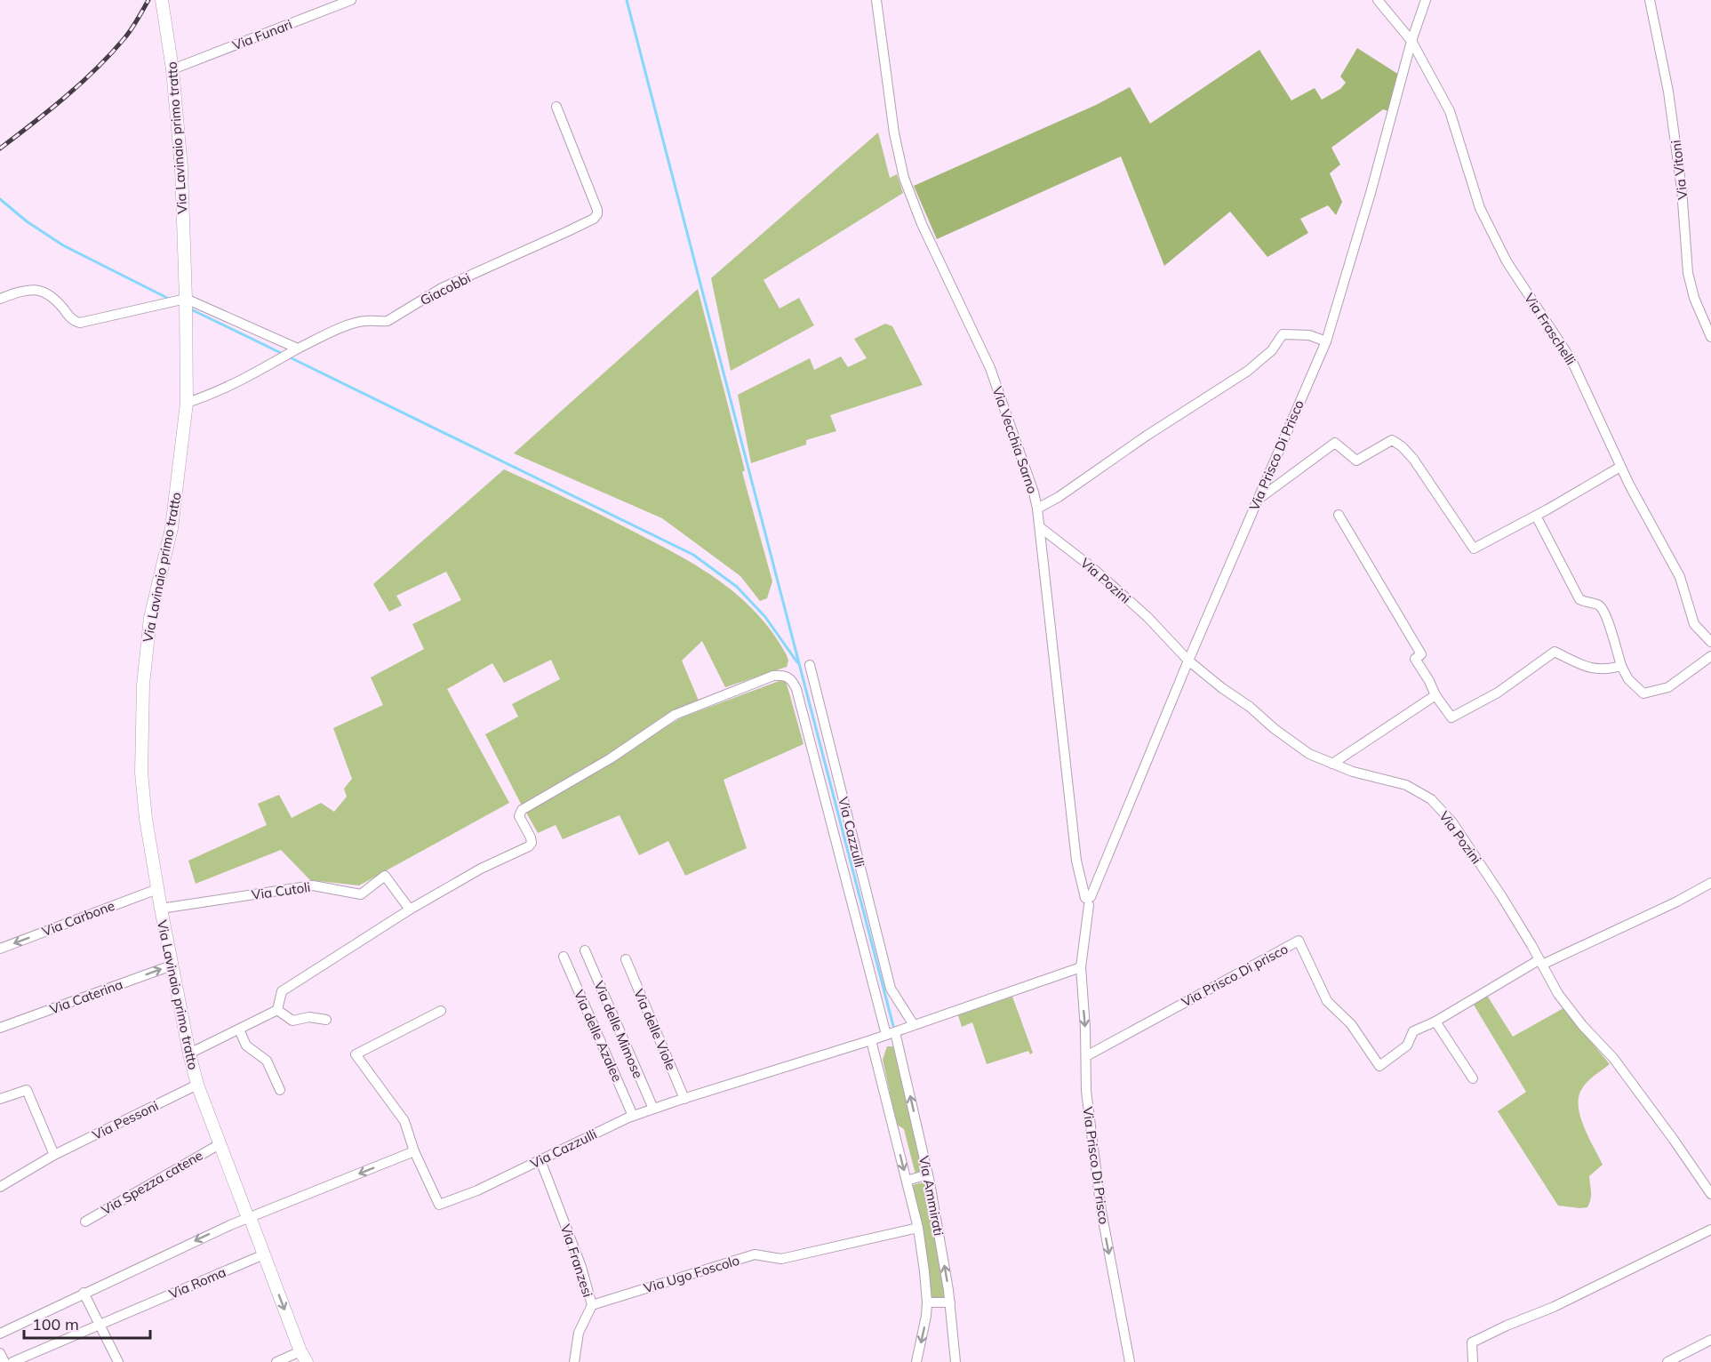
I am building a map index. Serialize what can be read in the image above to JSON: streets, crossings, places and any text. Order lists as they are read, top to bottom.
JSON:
{
  "streets": {
    "street": [
      "Via Funari",
      "Via Lavinaio primo tratto",
      "Via Vitoni",
      "Giacobbi",
      "Via Fraschelli",
      "Via Vecchia Sarno",
      "Via Prisco Di Prisco",
      "Via Pozini",
      "Via Cazzulli",
      "Via Cutoli",
      "Via Carbone",
      "Via Prisco Di prisco",
      "Via Caterina",
      "Via delle Mimose",
      "Via delle Viole",
      "Via delle Azalee",
      "Via Pessoni",
      "Via Spezza catene",
      "Via Ammirati",
      "Via Franzesi",
      "Via Ugo Foscolo",
      "Via Roma"
    ]
  },
  "crossings": [
    ["Via Funari", "Via Lavinaio primo tratto"],
    ["Via Lavinaio primo tratto", "Giacobbi"],
    ["Via Lavinaio primo tratto", "Via Cutoli"],
    ["Via Lavinaio primo tratto", "Via Carbone"],
    ["Via Lavinaio primo tratto", "Via Caterina"],
    ["Via Lavinaio primo tratto", "Via Pessoni"],
    ["Via Lavinaio primo tratto", "Via Spezza catene"],
    ["Via Lavinaio primo tratto", "Via Roma"],
    ["Via Fraschelli", "Via Prisco Di Prisco"],
    ["Via Vecchia Sarno", "Via Prisco Di Prisco"],
    ["Via Vecchia Sarno", "Via Pozini"],
    ["Via Prisco Di Prisco", "Via Pozini"],
    ["Via Prisco Di Prisco", "Via Cazzulli"],
    ["Via Prisco Di Prisco", "Via Prisco Di prisco"],
    ["Via Cazzulli", "Via delle Mimose"],
    ["Via Cazzulli", "Via delle Viole"],
    ["Via Cazzulli", "Via delle Azalee"],
    ["Via Cazzulli", "Via Ammirati"],
    ["Via Cazzulli", "Via Franzesi"],
    ["Via Cutoli", "Via Ammirati"],
    ["Via Ammirati", "Via Ugo Foscolo"],
    ["Via Franzesi", "Via Ugo Foscolo"]
  ],
  "one_way": ["Via Carbone", "Via Caterina"],
  "scale_bar": "100 m"
}
